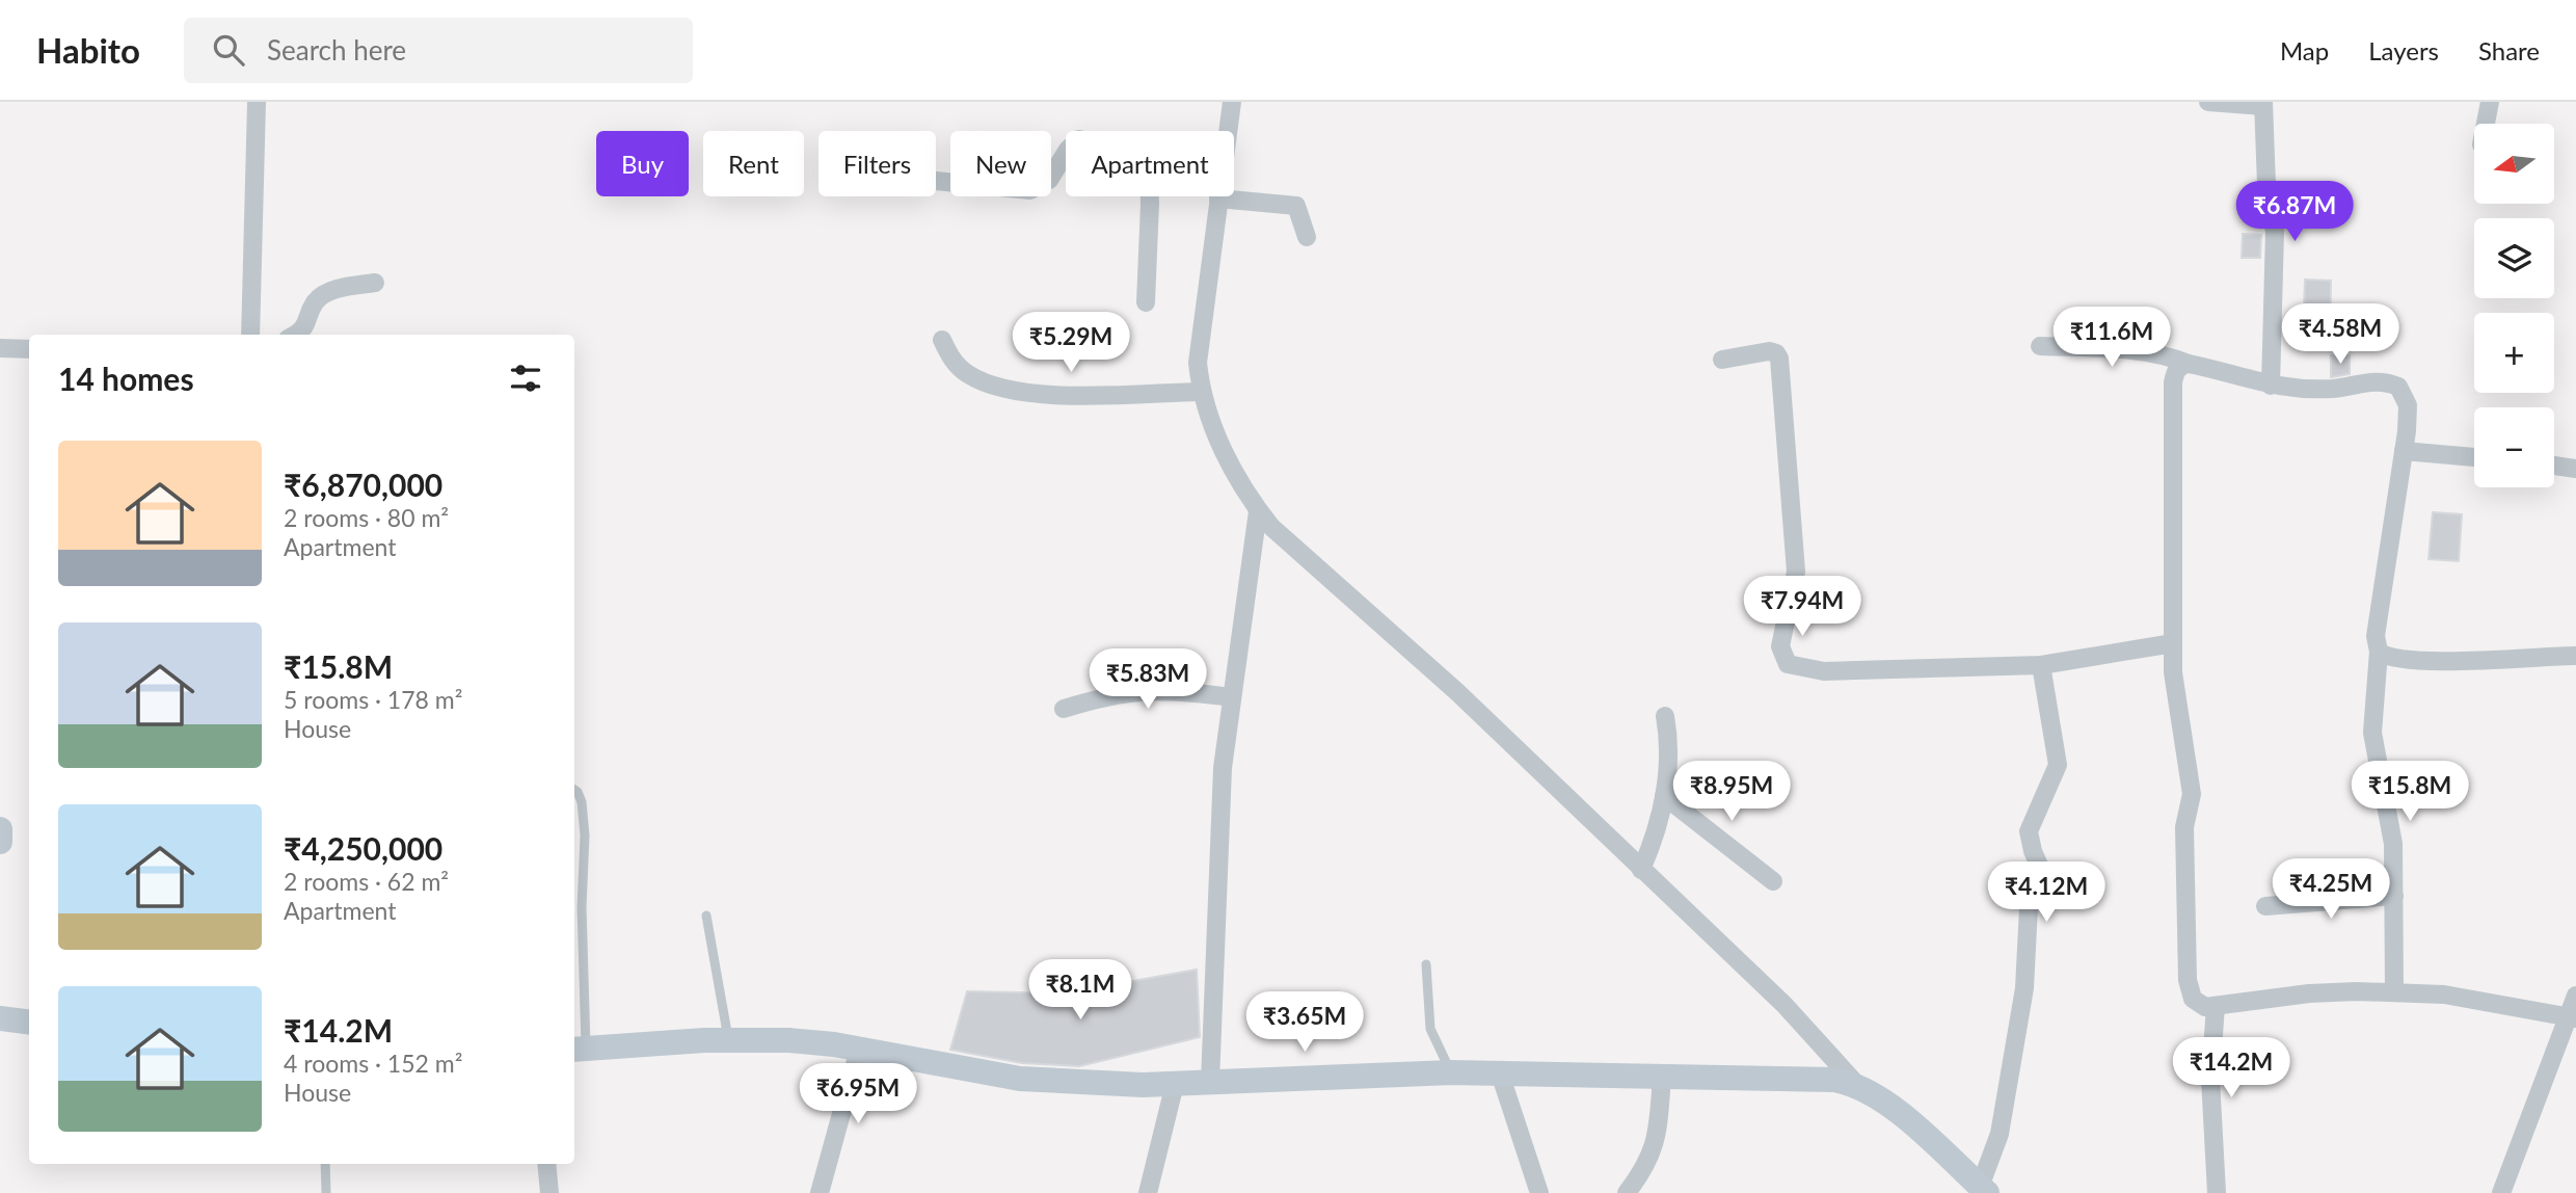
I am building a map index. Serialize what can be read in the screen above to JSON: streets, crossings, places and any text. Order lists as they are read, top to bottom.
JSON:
{
  "north": "left",
  "page": {
    "header": "Habito",
    "search": "Search here",
    "nav": ["Map", "Layers", "Share"],
    "map_buttons": ["+", "−"],
    "chip": [
      "Buy",
      "Rent",
      "Filters",
      "New",
      "Apartment"
    ],
    "price": [
      "₹6.87M",
      "₹4.58M",
      "₹11.6M",
      "₹5.29M",
      "₹7.94M",
      "₹5.83M",
      "₹8.95M",
      "₹15.8M",
      "₹4.25M",
      "₹4.12M",
      "₹8.1M",
      "₹3.65M",
      "₹14.2M",
      "₹6.95M"
    ],
    "heading": "14 homes",
    "list": [
      {
        "name": "₹6,870,000",
        "note": "2 rooms · 80 m² · Apartment"
      },
      {
        "name": "₹15.8M",
        "note": "5 rooms · 178 m² · House"
      },
      {
        "name": "₹4,250,000",
        "note": "2 rooms · 62 m² · Apartment"
      },
      {
        "name": "₹14.2M",
        "note": "4 rooms · 152 m² · House"
      }
    ]
  }
}
